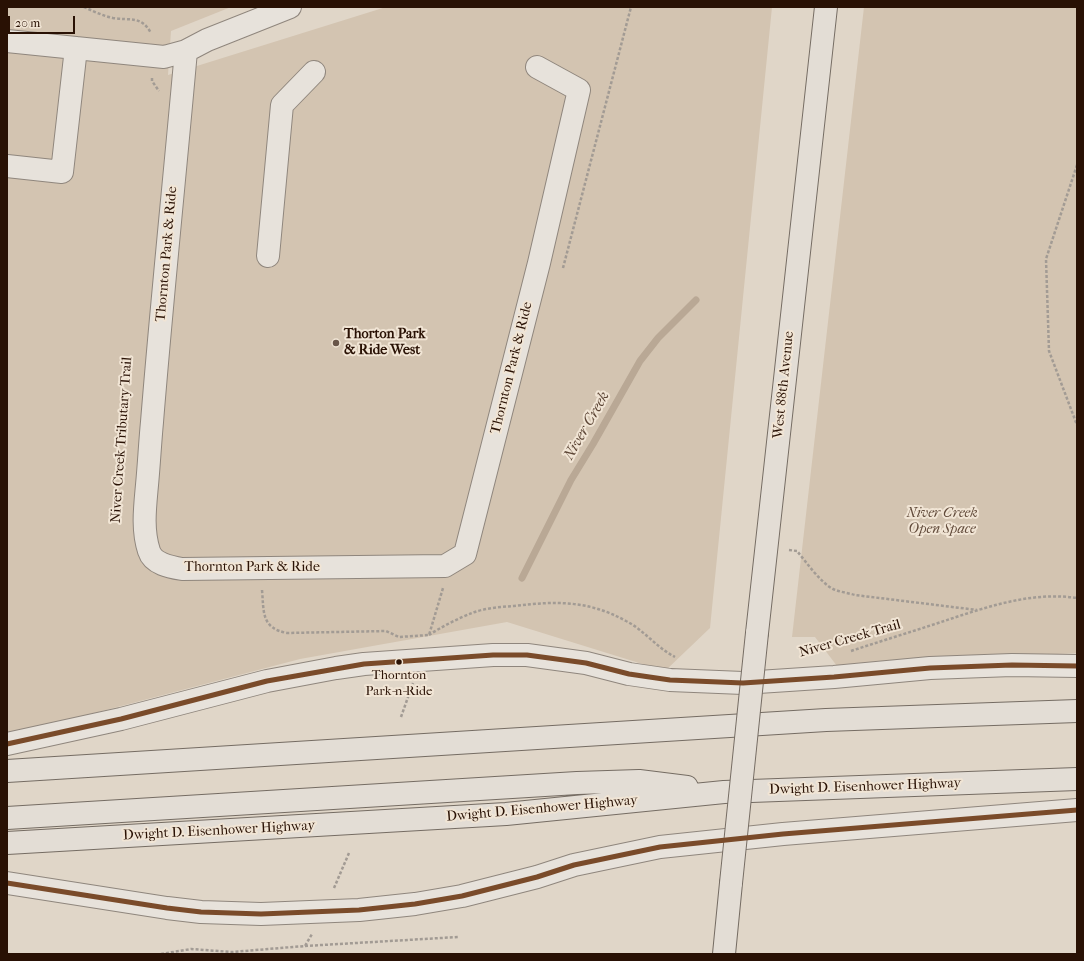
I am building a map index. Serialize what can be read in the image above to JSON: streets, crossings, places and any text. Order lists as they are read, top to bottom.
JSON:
{
  "streets": {
    "main road": ["West 88th Avenue", "Dwight D. Eisenhower Highway"],
    "street": ["Thornton Park & Ride"],
    "path": ["Niver Creek Trail"]
  },
  "water": ["Niver Creek"],
  "parks": ["Niver Creek Open Space"],
  "places": ["Thorton Park & Ride West", "Thornton Park-n-Ride"],
  "scale_bar": "20 m"
}
